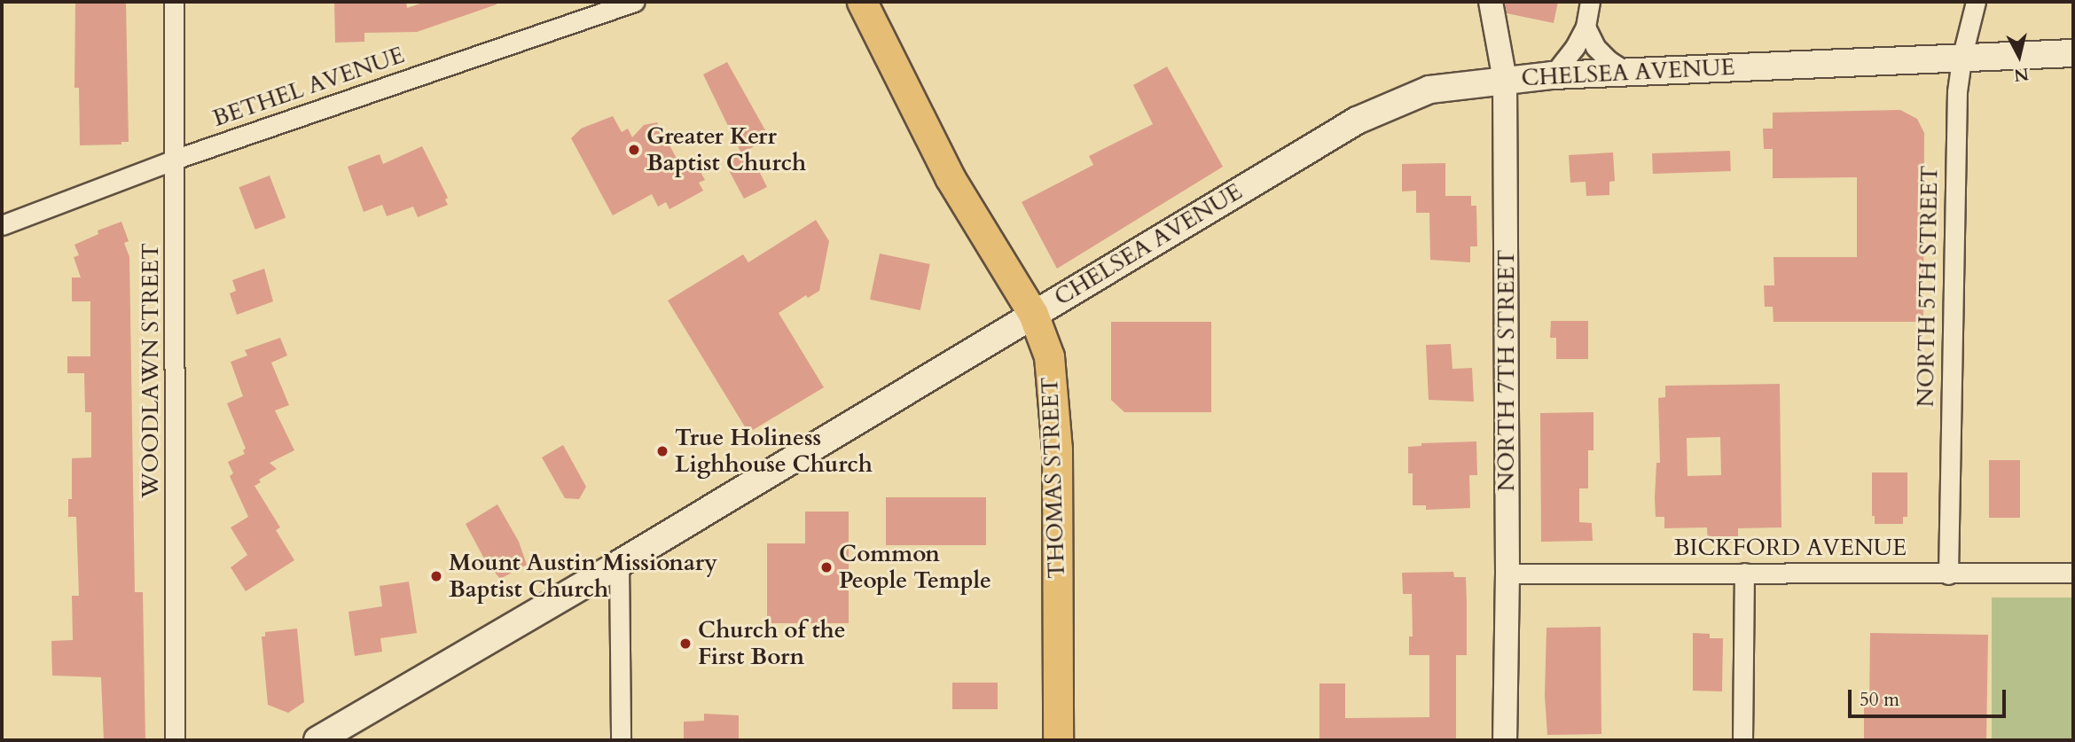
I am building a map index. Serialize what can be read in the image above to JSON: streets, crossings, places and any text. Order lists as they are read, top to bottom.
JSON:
{
  "streets": {
    "main road": ["CHELSEA AVENUE", "THOMAS STREET"],
    "street": [
      "BETHEL AVENUE",
      "NORTH 5TH STREET",
      "WOODLAWN STREET",
      "NORTH 7TH STREET",
      "BICKFORD AVENUE"
    ]
  },
  "crossings": [
    ["CHELSEA AVENUE", "NORTH 5TH STREET"],
    ["CHELSEA AVENUE", "NORTH 7TH STREET"],
    ["CHELSEA AVENUE", "THOMAS STREET"],
    ["BETHEL AVENUE", "WOODLAWN STREET"],
    ["NORTH 5TH STREET", "BICKFORD AVENUE"],
    ["NORTH 7TH STREET", "BICKFORD AVENUE"]
  ],
  "places": [
    "Greater Kerr Baptist Church",
    "True Holiness Lighhouse Church",
    "Common People Temple",
    "Mount Austin Missionary Baptist Church",
    "Church of the First Born"
  ],
  "scale_bar": "50 m",
  "north": "bottom"
}
